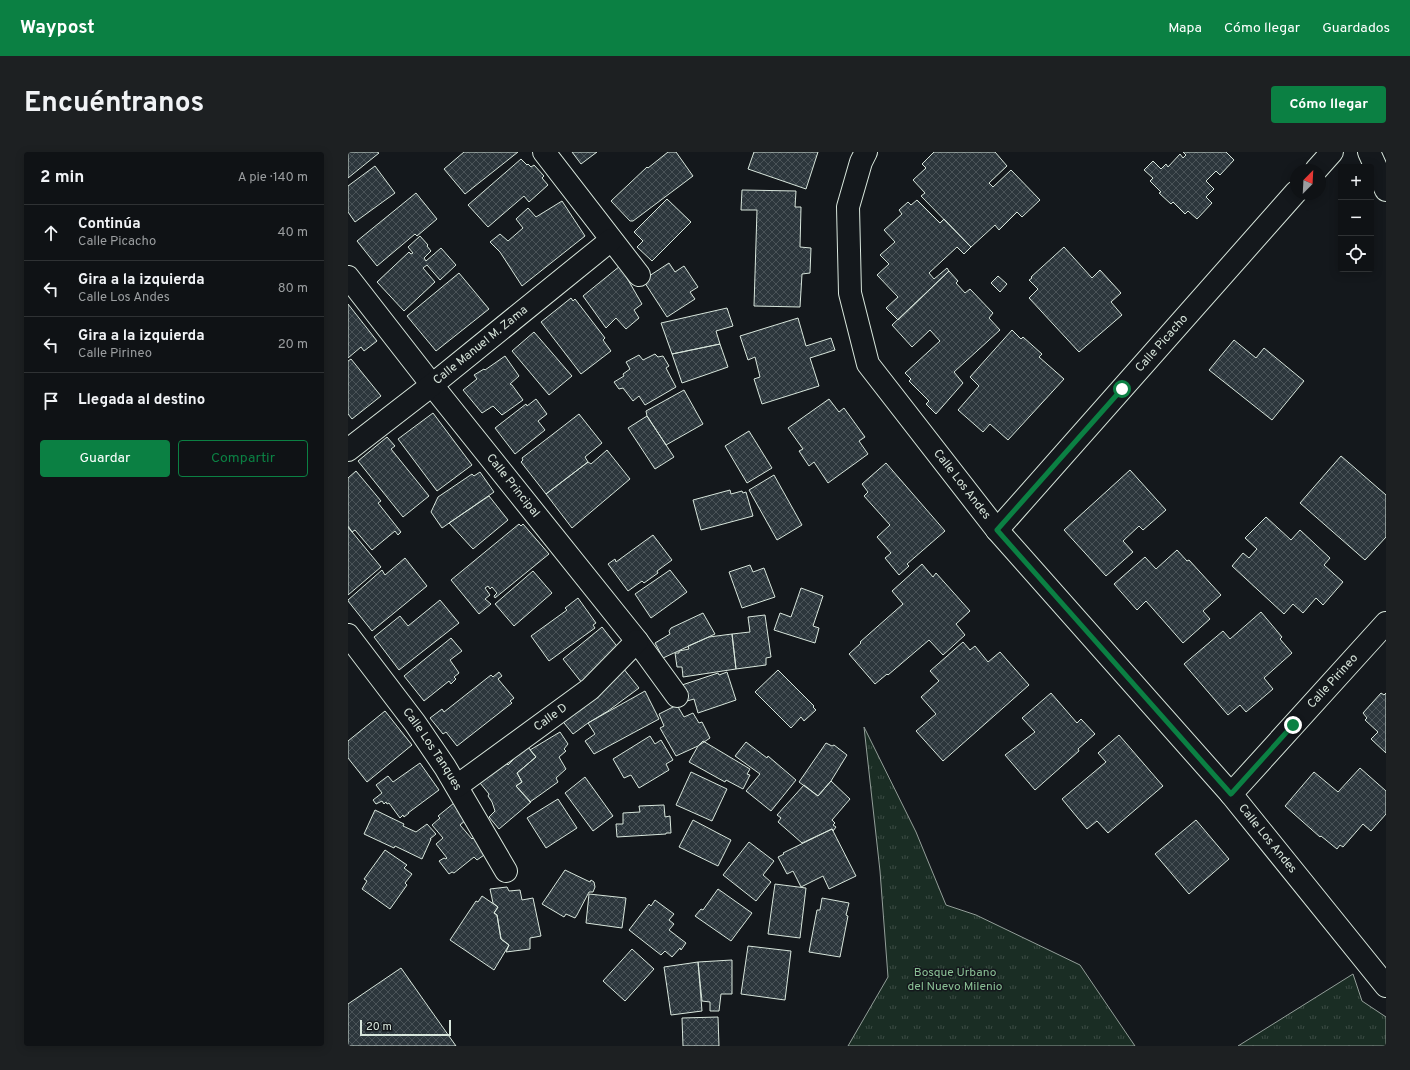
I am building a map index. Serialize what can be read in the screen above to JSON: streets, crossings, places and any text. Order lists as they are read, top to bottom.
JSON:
{
  "streets": {
    "street": [
      "Calle Picacho",
      "Calle Manuel M. Zama",
      "Calle Los Andes",
      "Calle Principal",
      "Calle Pirineo",
      "Calle D",
      "Calle Los Tanques"
    ]
  },
  "crossings": [
    ["Calle Picacho", "Calle Los Andes"],
    ["Calle Manuel M. Zama", "Calle Principal"],
    ["Calle Los Andes", "Calle Pirineo"],
    ["Calle Principal", "Calle D"],
    ["Calle D", "Calle Los Tanques"]
  ],
  "parks": ["Bosque Urbano del Nuevo Milenio"],
  "scale_bar": "20 m",
  "north": "top right",
  "page": {
    "header": "Waypost",
    "nav": ["Mapa", "Cómo llegar", "Guardados"],
    "title": "Encuéntranos",
    "buttons": [
      "Cómo llegar",
      ["Guardar", "Compartir"]
    ],
    "heading": ["2 min", "A pie · 140 m"],
    "map_buttons": ["+", "−"],
    "list": [
      ["Continúa", "Calle Picacho", "40 m"],
      ["Gira a la izquierda", "Calle Los Andes", "80 m"],
      ["Gira a la izquierda", "Calle Pirineo", "20 m"],
      "Llegada al destino"
    ],
    "scale": "20 m"
  }
}
